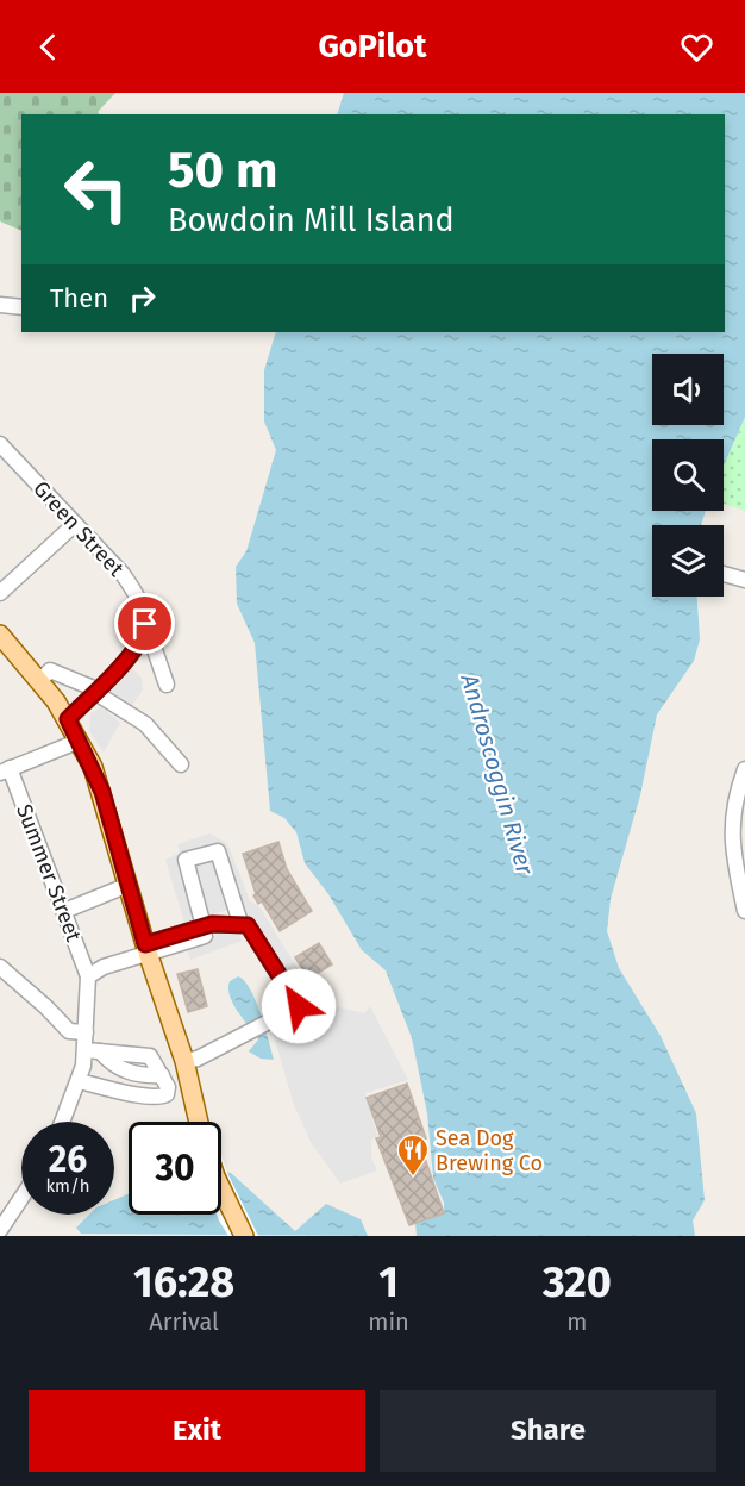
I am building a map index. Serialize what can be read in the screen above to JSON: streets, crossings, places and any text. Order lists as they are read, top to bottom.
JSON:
{
  "streets": {
    "street": ["Green Street", "Summer Street"]
  },
  "water": ["Androscoggin River"],
  "places": {
    "restaurant": ["Sea Dog Brewing Co"]
  },
  "page": {
    "header": "GoPilot",
    "turn": ["50 m", "Bowdoin Mill Island"],
    "then": "Then",
    "speed": "26 km/h",
    "limit": "30",
    "eta": [
      "16:28",
      "Arrival",
      "1",
      "min",
      "320",
      "m"
    ],
    "buttons": ["Exit", "Share"]
  }
}
